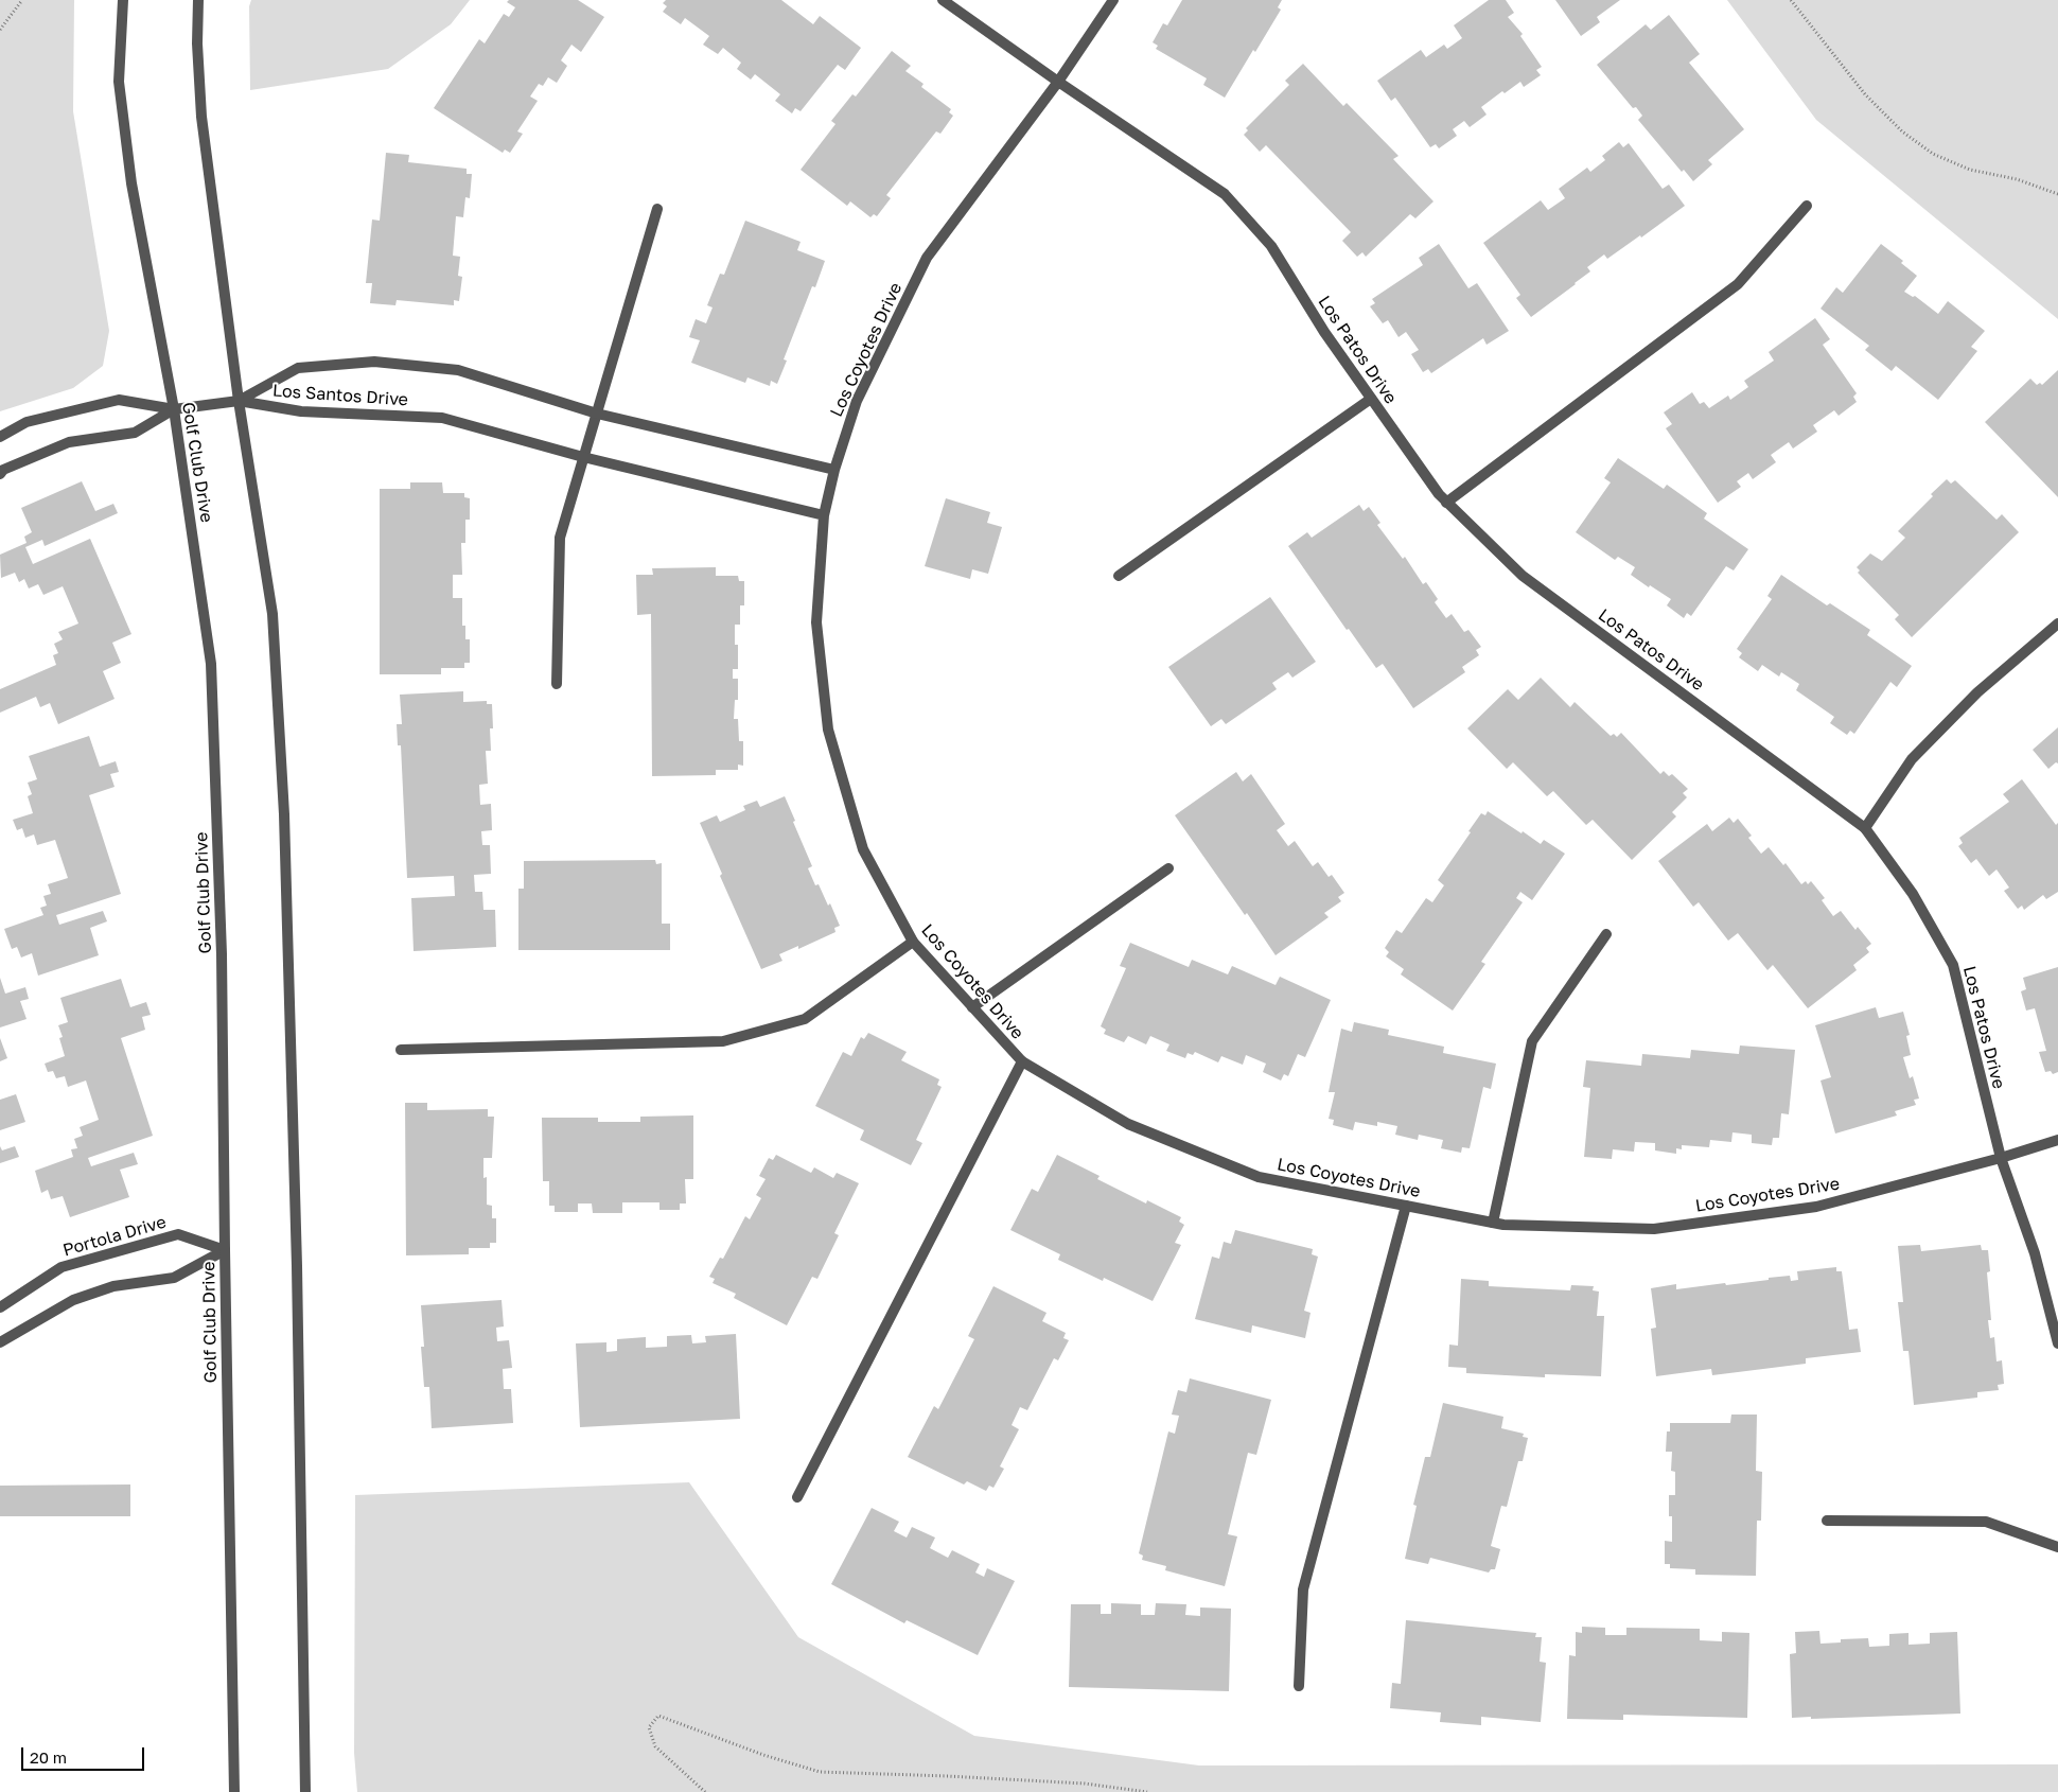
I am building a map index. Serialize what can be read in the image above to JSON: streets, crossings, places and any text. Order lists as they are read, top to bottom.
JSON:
{
  "streets": {
    "street": [
      "Los Coyotes Drive",
      "Los Patos Drive",
      "Los Santos Drive",
      "Golf Club Drive",
      "Portola Drive"
    ]
  },
  "crossings": [
    ["Los Coyotes Drive", "Los Patos Drive"],
    ["Los Coyotes Drive", "Los Santos Drive"],
    ["Golf Club Drive", "Portola Drive"]
  ],
  "scale_bar": "20 m"
}
